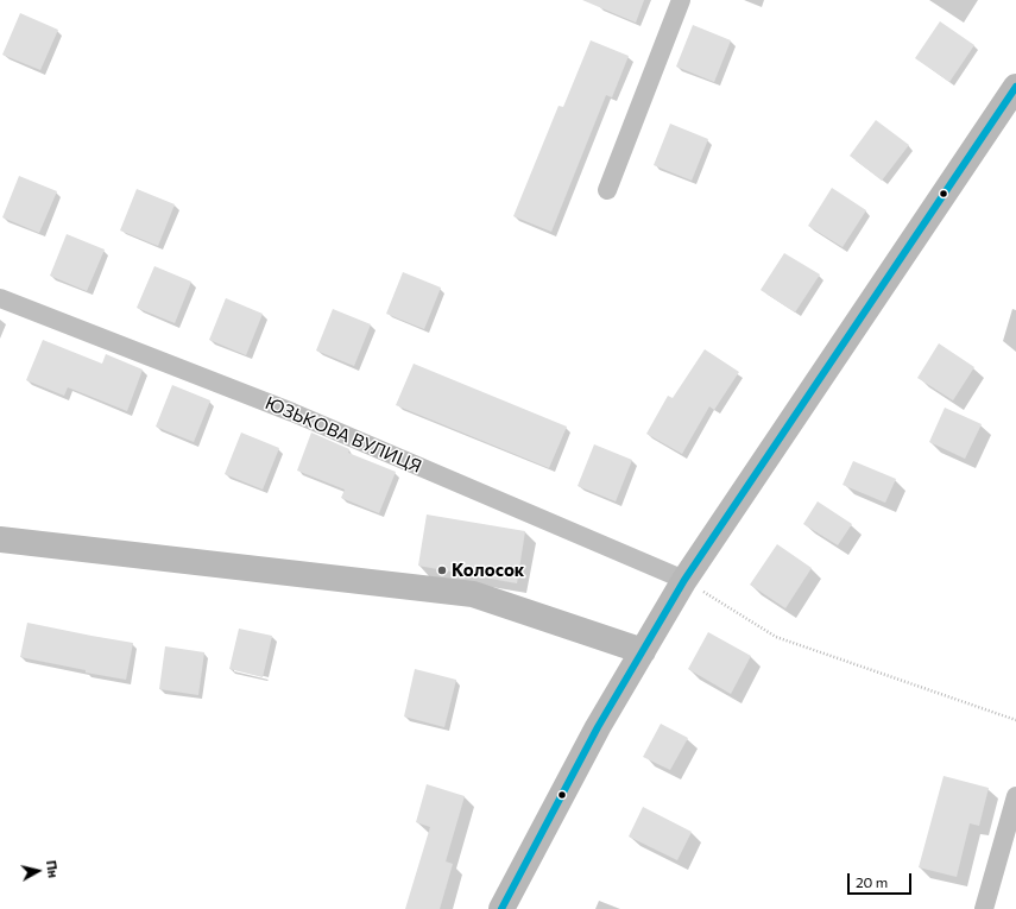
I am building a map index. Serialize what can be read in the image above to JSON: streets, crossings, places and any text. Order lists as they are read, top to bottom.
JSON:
{
  "streets": {
    "street": ["ЮЗЬКОВА ВУЛИЦЯ"]
  },
  "places": ["Колосок"],
  "scale_bar": "20 m",
  "north": "right"
}
